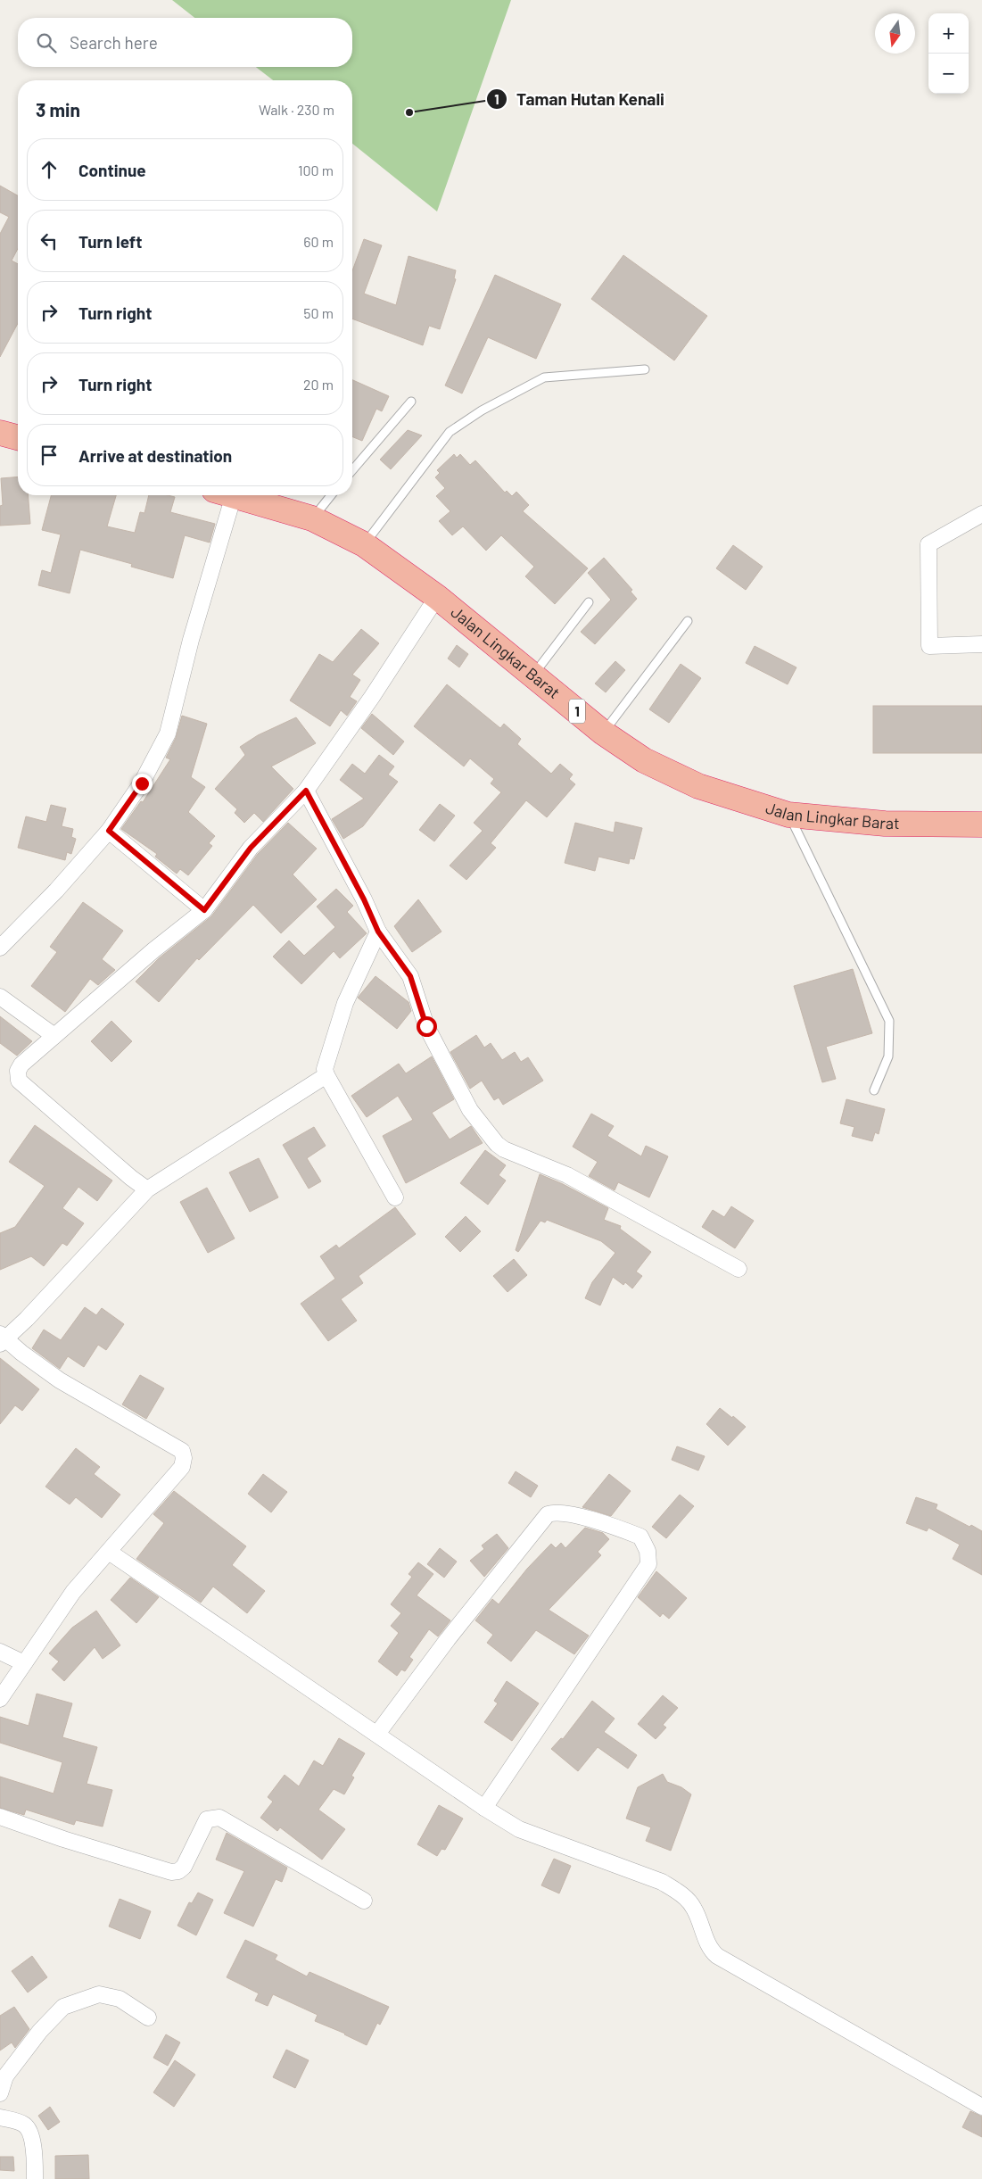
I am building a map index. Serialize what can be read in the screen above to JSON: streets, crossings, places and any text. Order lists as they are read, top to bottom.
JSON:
{
  "streets": {
    "highway": ["Jalan Lingkar Barat", "1"]
  },
  "places": ["Taman Hutan Kenali"],
  "north": "bottom",
  "page": {
    "map_buttons": ["+", "−"],
    "search": "Search here",
    "heading": ["3 min", "Walk · 230 m"],
    "list": [
      ["Continue", "100 m"],
      ["Turn left", "60 m"],
      ["Turn right", "50 m"],
      ["Turn right", "20 m"],
      "Arrive at destination"
    ]
  }
}
